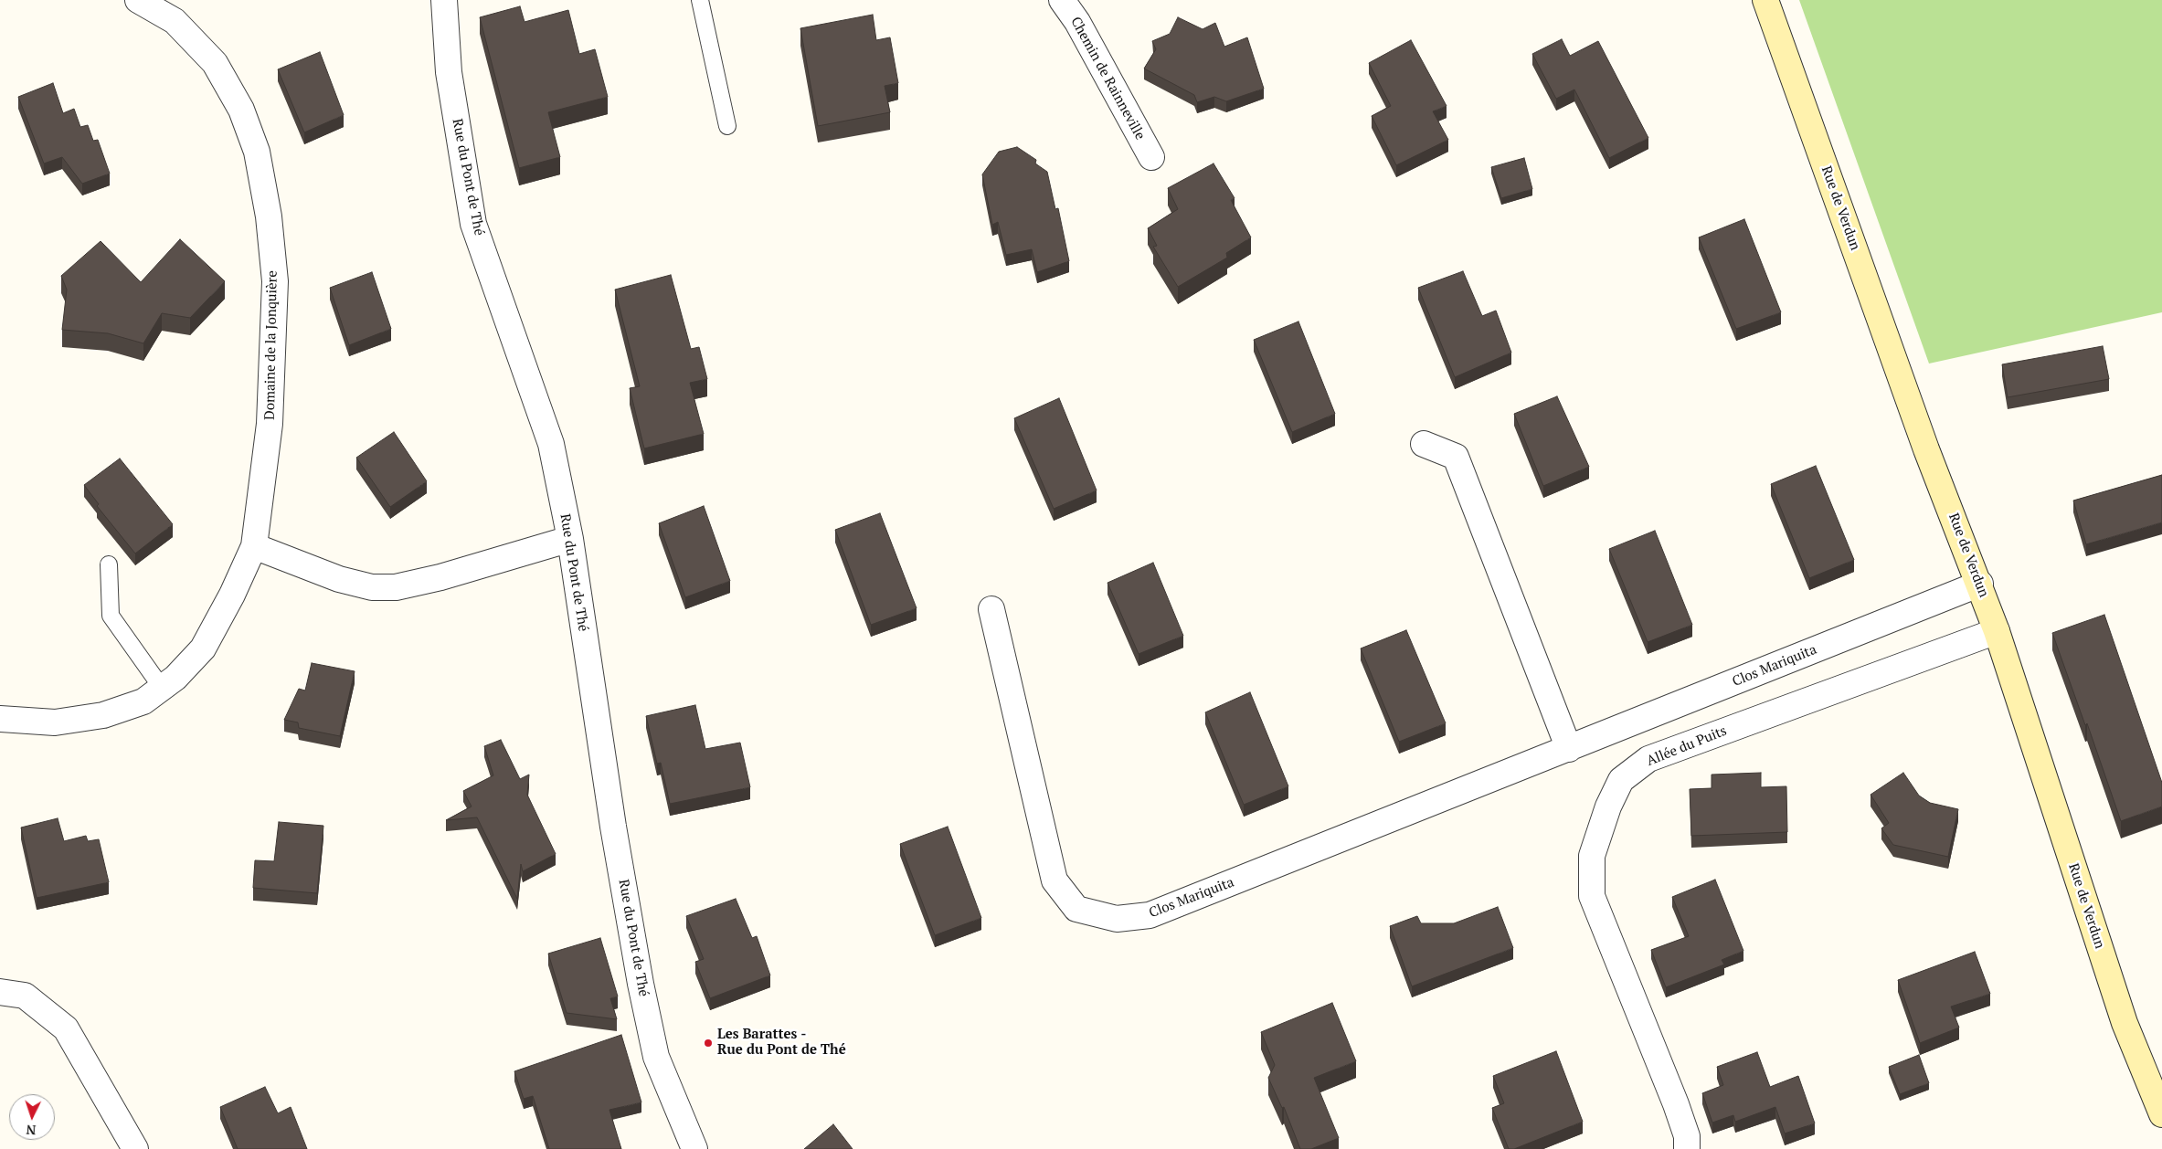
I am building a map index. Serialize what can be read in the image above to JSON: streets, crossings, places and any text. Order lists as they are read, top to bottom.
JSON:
{
  "streets": {
    "main road": ["Rue de Verdun"],
    "street": [
      "Chemin de Rainneville",
      "Rue du Pont de Thé",
      "Domaine de la Jonquière",
      "Clos Mariquita",
      "Allée du Puits"
    ]
  },
  "crossings": [
    ["Rue de Verdun", "Clos Mariquita"],
    ["Rue de Verdun", "Allée du Puits"]
  ],
  "places": ["Les Barattes - Rue du Pont de Thé"],
  "north": "bottom"
}
